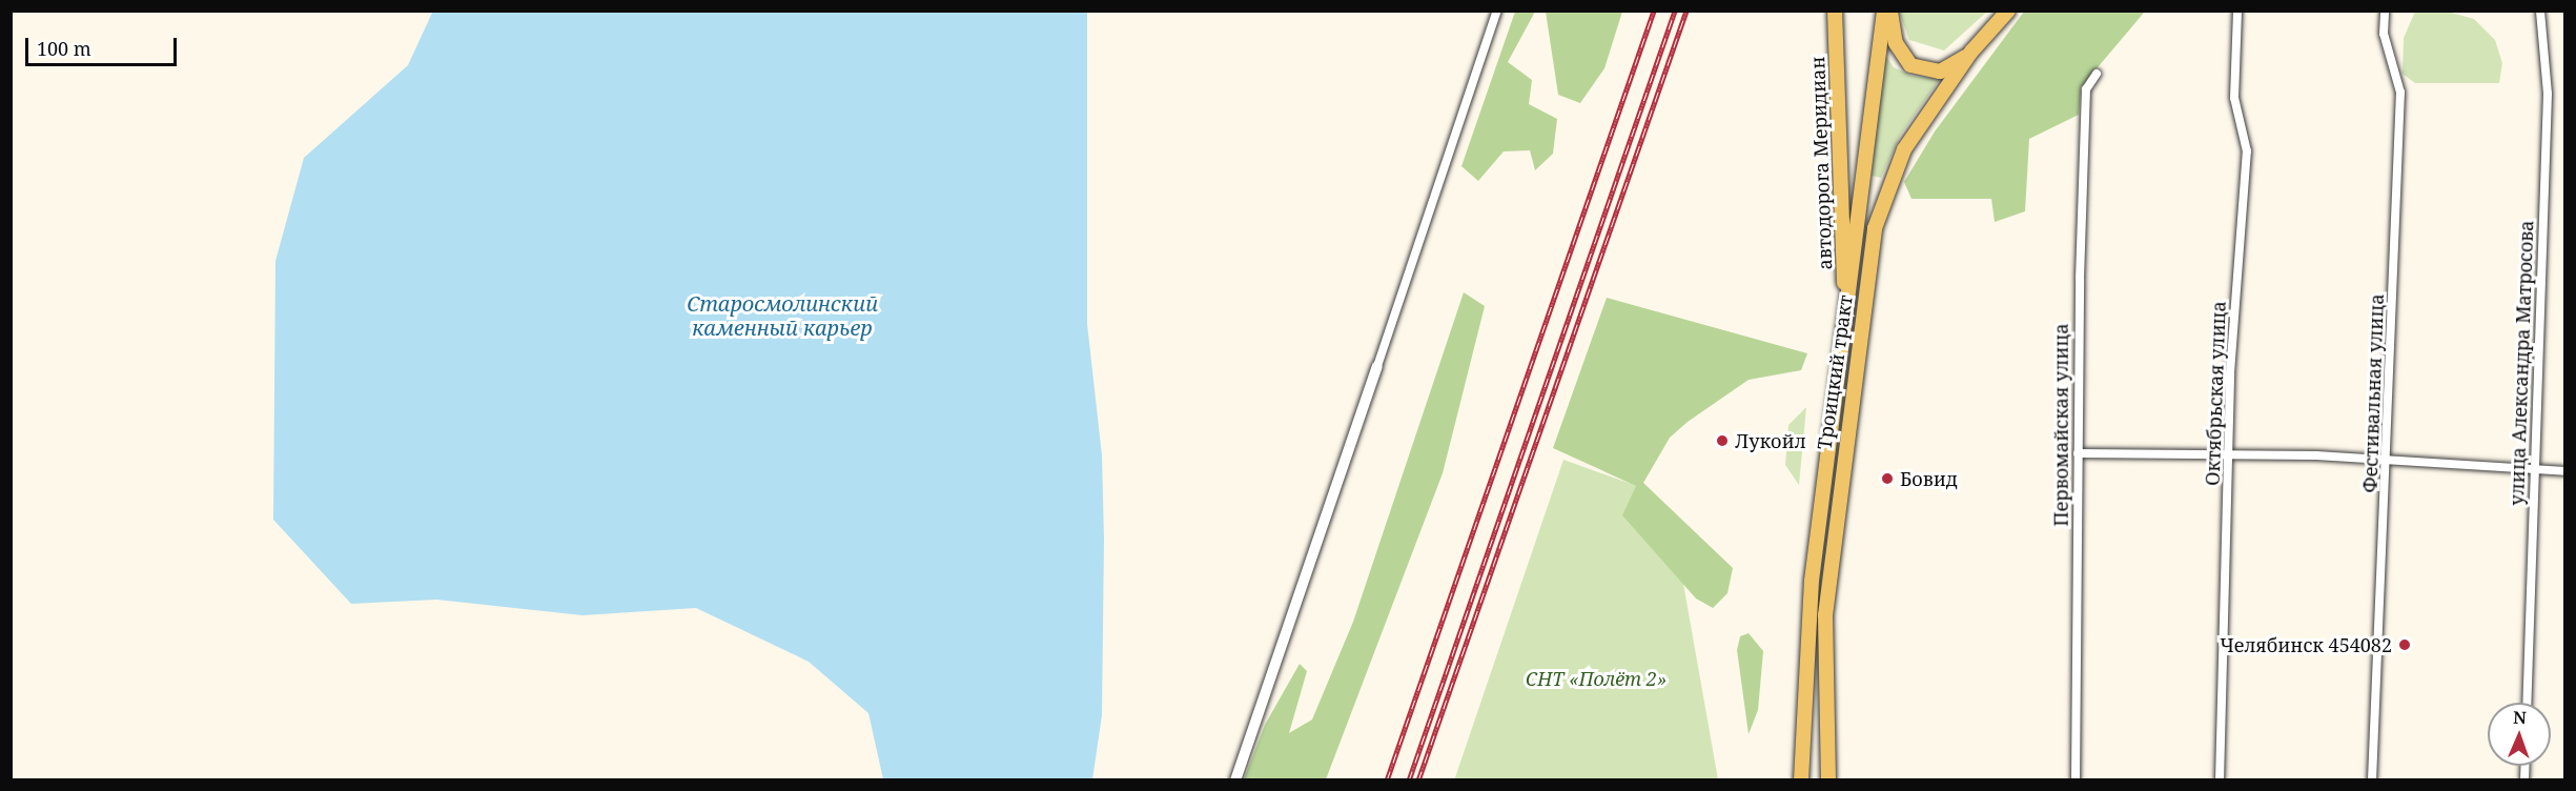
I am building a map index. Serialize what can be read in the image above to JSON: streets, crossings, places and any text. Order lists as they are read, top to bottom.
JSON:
{
  "streets": {
    "main road": ["автодорога Меридиан", "Троицкий тракт"],
    "street": [
      "улица Александра Матросова",
      "Октябрьская улица",
      "Фестивальная улица",
      "Первомайская улица"
    ]
  },
  "crossings": [
    ["автодорога Меридиан", "Троицкий тракт"]
  ],
  "water": ["Старосмолинский каменный карьер"],
  "parks": ["СНТ «Полёт 2»"],
  "places": ["Лукойл", "Бовид", "Челябинск 454082"],
  "scale_bar": "100 m",
  "north": "top"
}
